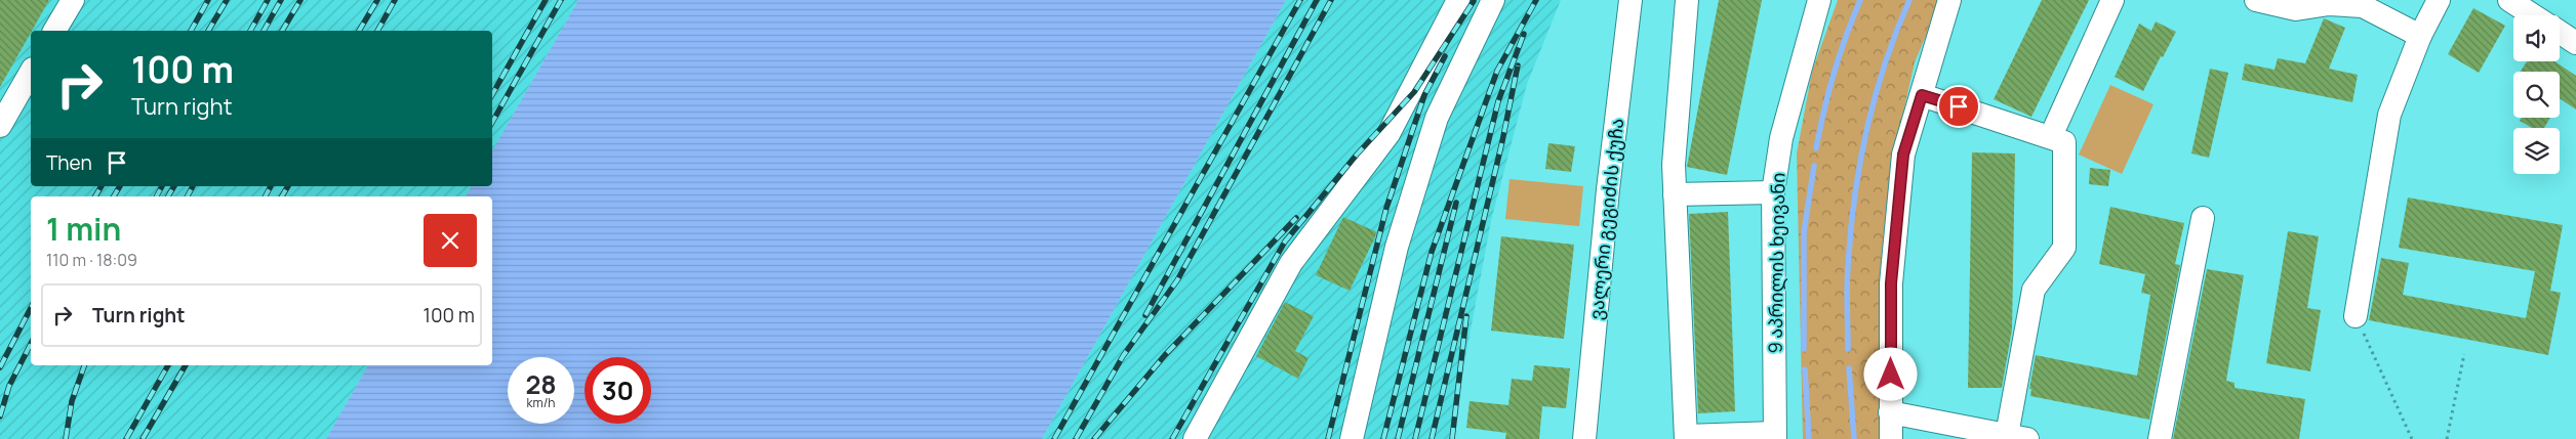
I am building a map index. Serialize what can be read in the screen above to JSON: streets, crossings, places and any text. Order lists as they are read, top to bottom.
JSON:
{
  "streets": {
    "street": ["ვალერი გეგიძის ქუჩა", "9 აპრილის ხეივანი"]
  },
  "page": {
    "turn": ["100 m", "Turn right"],
    "then": "Then",
    "heading": ["1 min", "110 m · 18:09"],
    "list": [
      {
        "name": "Turn right",
        "value": "100 m"
      }
    ],
    "speed": "28 km/h",
    "limit": "30"
  }
}
